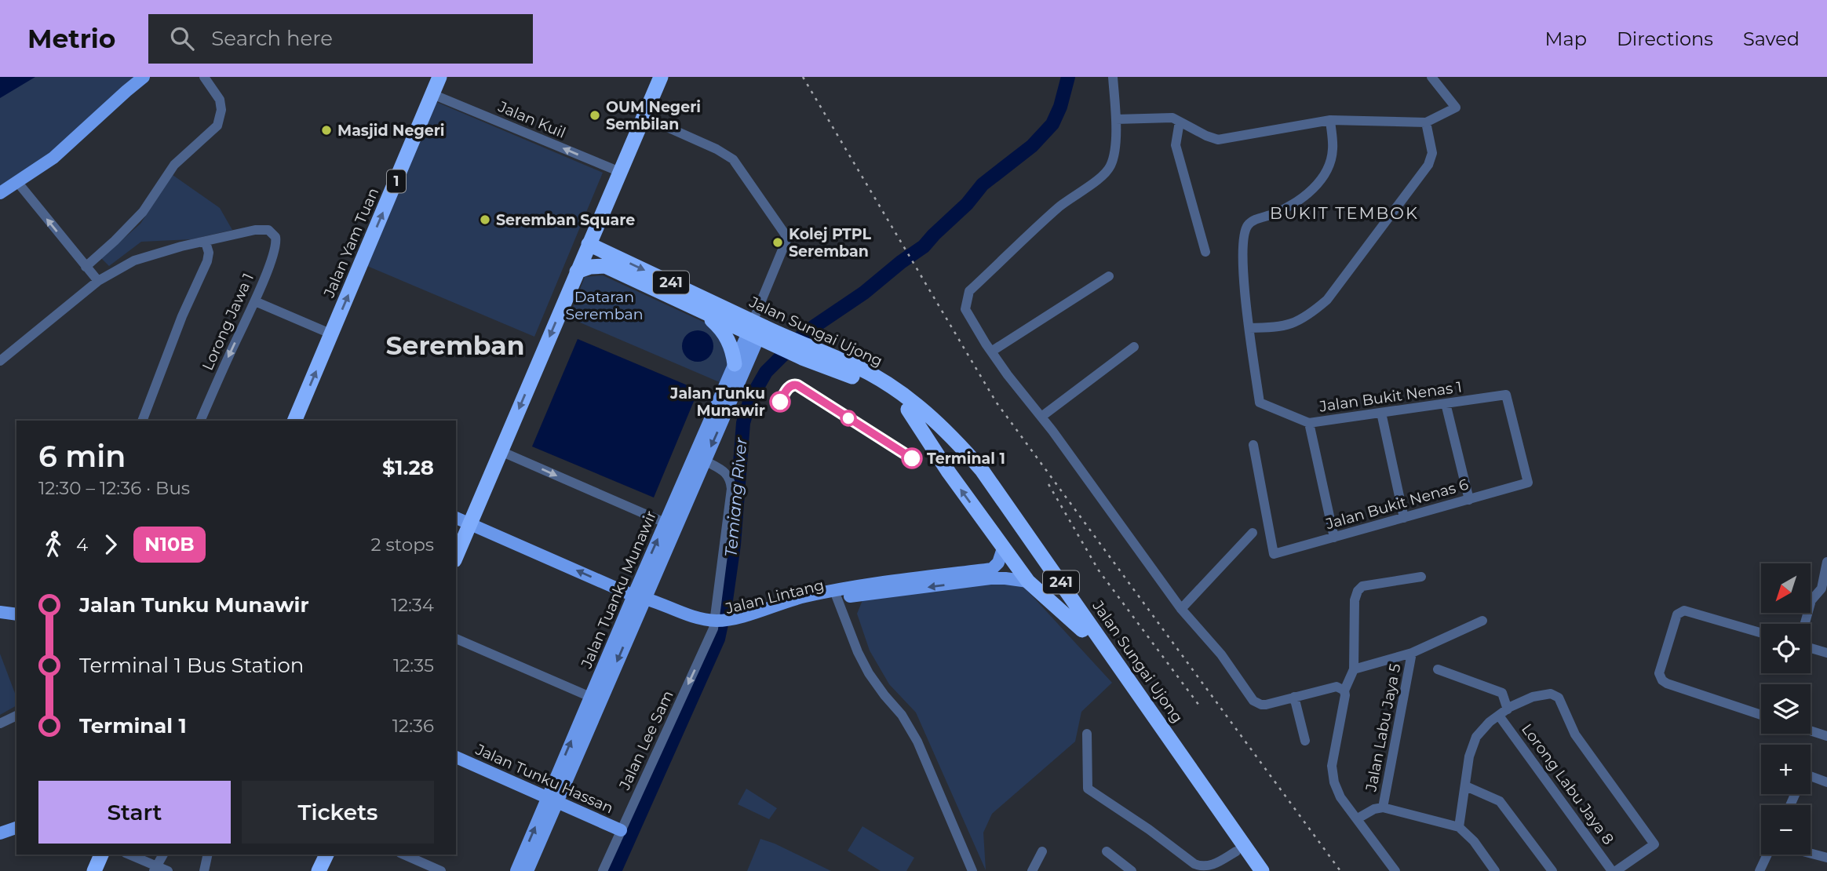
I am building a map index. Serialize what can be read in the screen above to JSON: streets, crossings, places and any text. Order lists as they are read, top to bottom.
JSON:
{
  "streets": {
    "highway": [
      "1",
      "Jalan Yam Tuan",
      "241",
      "Jalan Sungai Ujong"
    ],
    "main road": ["Jalan Tuanku Munawir", "Jalan Lintang", "Jalan Tunku Hassan"],
    "street": [
      "Jalan Kuil",
      "Lorong Jawa 1",
      "Jalan Bukit Nenas 1",
      "Jalan Bukit Nenas 6",
      "Jalan Labu Jaya 5",
      "Jalan Lee Sam",
      "Lorong Labu Jaya 8"
    ]
  },
  "crossings": [
    ["Jalan Kuil", "Jalan Yam Tuan"],
    ["Jalan Sungai Ujong", "Jalan Tuanku Munawir"],
    ["Jalan Bukit Nenas 1", "Jalan Bukit Nenas 6"],
    ["Jalan Tuanku Munawir", "Jalan Lintang"],
    ["Jalan Tuanku Munawir", "Jalan Lee Sam"],
    ["Jalan Tuanku Munawir", "Jalan Tunku Hassan"],
    ["Jalan Lintang", "Jalan Lee Sam"],
    ["Jalan Lee Sam", "Jalan Tunku Hassan"]
  ],
  "one_way": ["Jalan Kuil", "Jalan Yam Tuan", "Jalan Lee Sam"],
  "districts": ["BUKIT TEMBOK", "Seremban"],
  "water": ["Temiang River"],
  "parks": ["Dataran Seremban"],
  "places": [
    "OUM Negeri Sembilan",
    "Masjid Negeri",
    "Seremban Square",
    "Kolej PTPL Seremban",
    "Jalan Tunku Munawir",
    "Terminal 1"
  ],
  "lines": ["bus line N10B"],
  "north": "bottom left",
  "page": {
    "header": "Metrio",
    "search": "Search here",
    "nav": ["Map", "Directions", "Saved"],
    "heading": ["6 min", "12:30 – 12:36 · Bus", "$1.28"],
    "legs": ["4", "N10B", "2 stops"],
    "map_buttons": ["+", "−"],
    "list": [
      {
        "name": "Jalan Tunku Munawir",
        "value": "12:34"
      },
      {
        "name": "Terminal 1 Bus Station",
        "value": "12:35"
      },
      {
        "name": "Terminal 1",
        "value": "12:36"
      }
    ],
    "buttons": ["Start", "Tickets"]
  }
}
